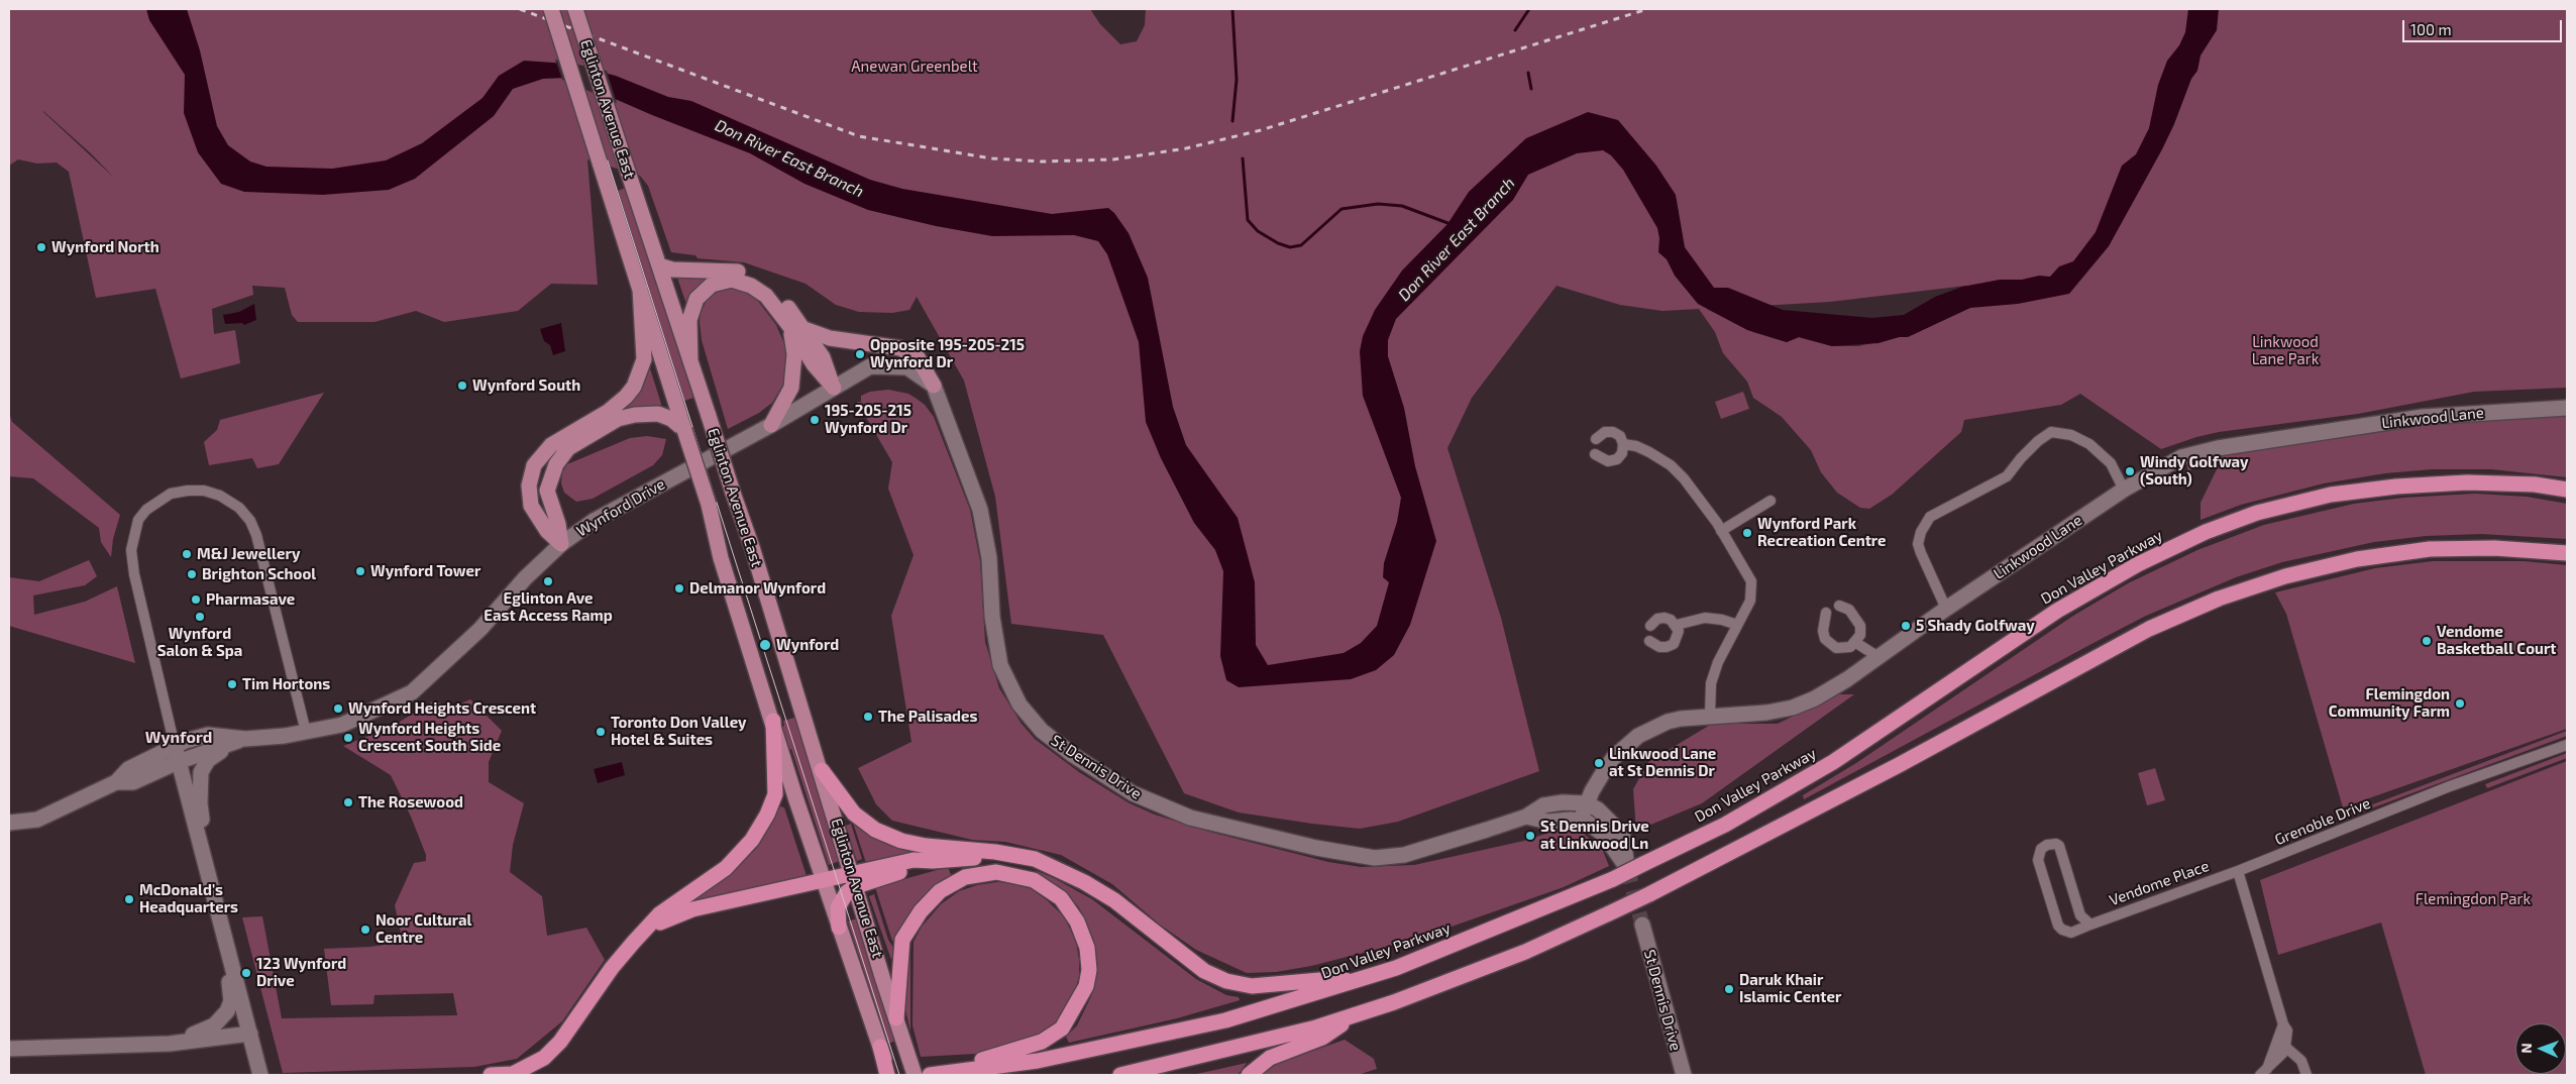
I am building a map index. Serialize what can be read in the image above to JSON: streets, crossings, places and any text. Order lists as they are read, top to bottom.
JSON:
{
  "streets": {
    "highway": ["Don Valley Parkway"],
    "main road": ["Eglinton Avenue East"],
    "street": [
      "Linkwood Lane",
      "Wynford Drive",
      "St Dennis Drive",
      "Grenoble Drive",
      "Vendome Place"
    ]
  },
  "crossings": [
    ["Linkwood Lane", "St Dennis Drive"],
    ["Grenoble Drive", "Vendome Place"]
  ],
  "districts": ["Wynford"],
  "water": ["Don River East Branch"],
  "parks": ["Anewan Greenbelt", "Linkwood Lane Park", "Flemingdon Park"],
  "places": [
    "Wynford North",
    "Opposite 195-205-215 Wynford Dr",
    "Wynford South",
    "195-205-215 Wynford Dr",
    "Windy Golfway (South)",
    "Wynford Park Recreation Centre",
    "M&J Jewellery",
    "Wynford Tower",
    "Brighton School",
    "Eglinton Ave East Access Ramp",
    "Delmanor Wynford",
    "Pharmasave",
    "Wynford Salon & Spa",
    "5 Shady Golfway",
    "Vendome Basketball Court",
    "Wynford",
    "Tim Hortons",
    "Flemingdon Community Farm",
    "Wynford Heights Crescent",
    "The Palisades",
    "Toronto Don Valley Hotel & Suites",
    "Wynford Heights Crescent South Side",
    "Linkwood Lane at St Dennis Dr",
    "The Rosewood",
    "St Dennis Drive at Linkwood Ln",
    "McDonald's Headquarters",
    "Noor Cultural Centre",
    "123 Wynford Drive",
    "Daruk Khair Islamic Center"
  ],
  "scale_bar": "100 m",
  "north": "left"
}
